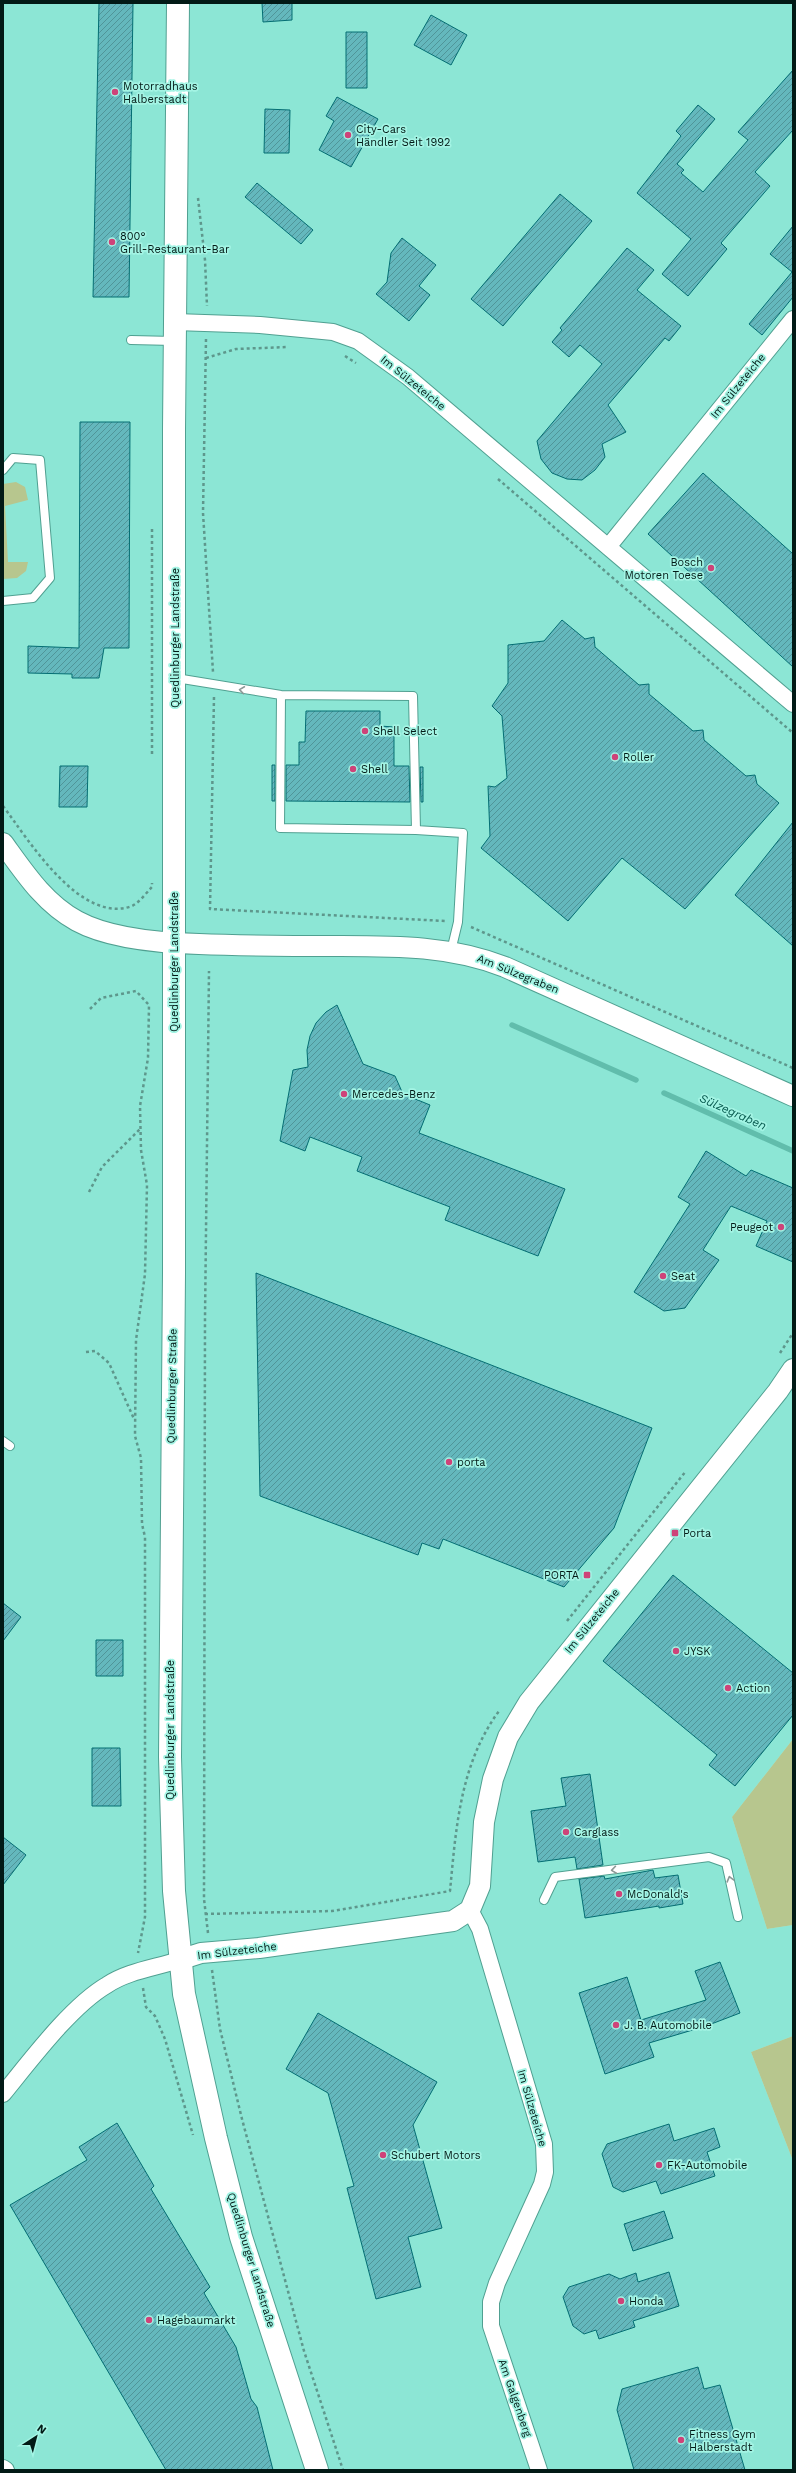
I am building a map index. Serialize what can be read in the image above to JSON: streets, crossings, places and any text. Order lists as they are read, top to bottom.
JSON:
{
  "streets": {
    "main road": ["Quedlinburger Landstraße", "Quedlinburger Straße"],
    "street": ["Im Sülzeteiche", "Am Sülzegraben", "Am Galgenberg"]
  },
  "crossings": [
    ["Im Sülzeteiche", "Quedlinburger Landstraße"],
    ["Im Sülzeteiche", "Am Galgenberg"],
    ["Quedlinburger Landstraße", "Am Sülzegraben"],
    ["Quedlinburger Landstraße", "Quedlinburger Straße"]
  ],
  "water": ["Sülzegraben"],
  "places": {
    "other": [
      "Motorradhaus Halberstadt",
      "City-Cars Händler Seit 1992",
      "800° Grill-Restaurant-Bar",
      "Bosch Motoren Toese",
      "Shell Select",
      "Roller",
      "Shell",
      "Mercedes-Benz",
      "Peugeot",
      "Seat",
      "porta",
      "JYSK",
      "Action",
      "Carglass",
      "McDonald's",
      "J. B. Automobile",
      "Schubert Motors",
      "FK-Automobile",
      "Honda",
      "Hagebaumarkt",
      "Fitness Gym Halberstadt"
    ],
    "transit": ["Porta", "PORTA"]
  },
  "north": "top right"
}
